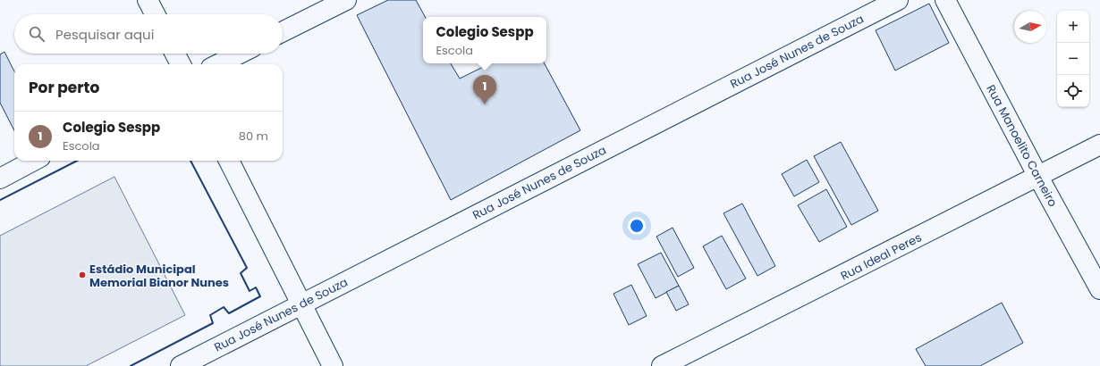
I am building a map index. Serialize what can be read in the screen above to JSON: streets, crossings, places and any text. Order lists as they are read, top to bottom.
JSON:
{
  "streets": {
    "street": ["Rua José Nunes de Souza", "Rua Manoelito Carneiro", "Rua Ideal Peres"]
  },
  "crossings": [
    ["Rua Manoelito Carneiro", "Rua Ideal Peres"]
  ],
  "places": ["Estádio Municipal Memorial Bianor Nunes"],
  "north": "right",
  "page": {
    "map_buttons": ["+", "−"],
    "search": "Pesquisar aqui",
    "popup": ["Colegio Sespp", "Escola"],
    "heading": "Por perto",
    "pins": "1",
    "list": [
      {
        "mark": "1",
        "name": "Colegio Sespp",
        "note": "Escola",
        "value": "80 m"
      }
    ]
  }
}
